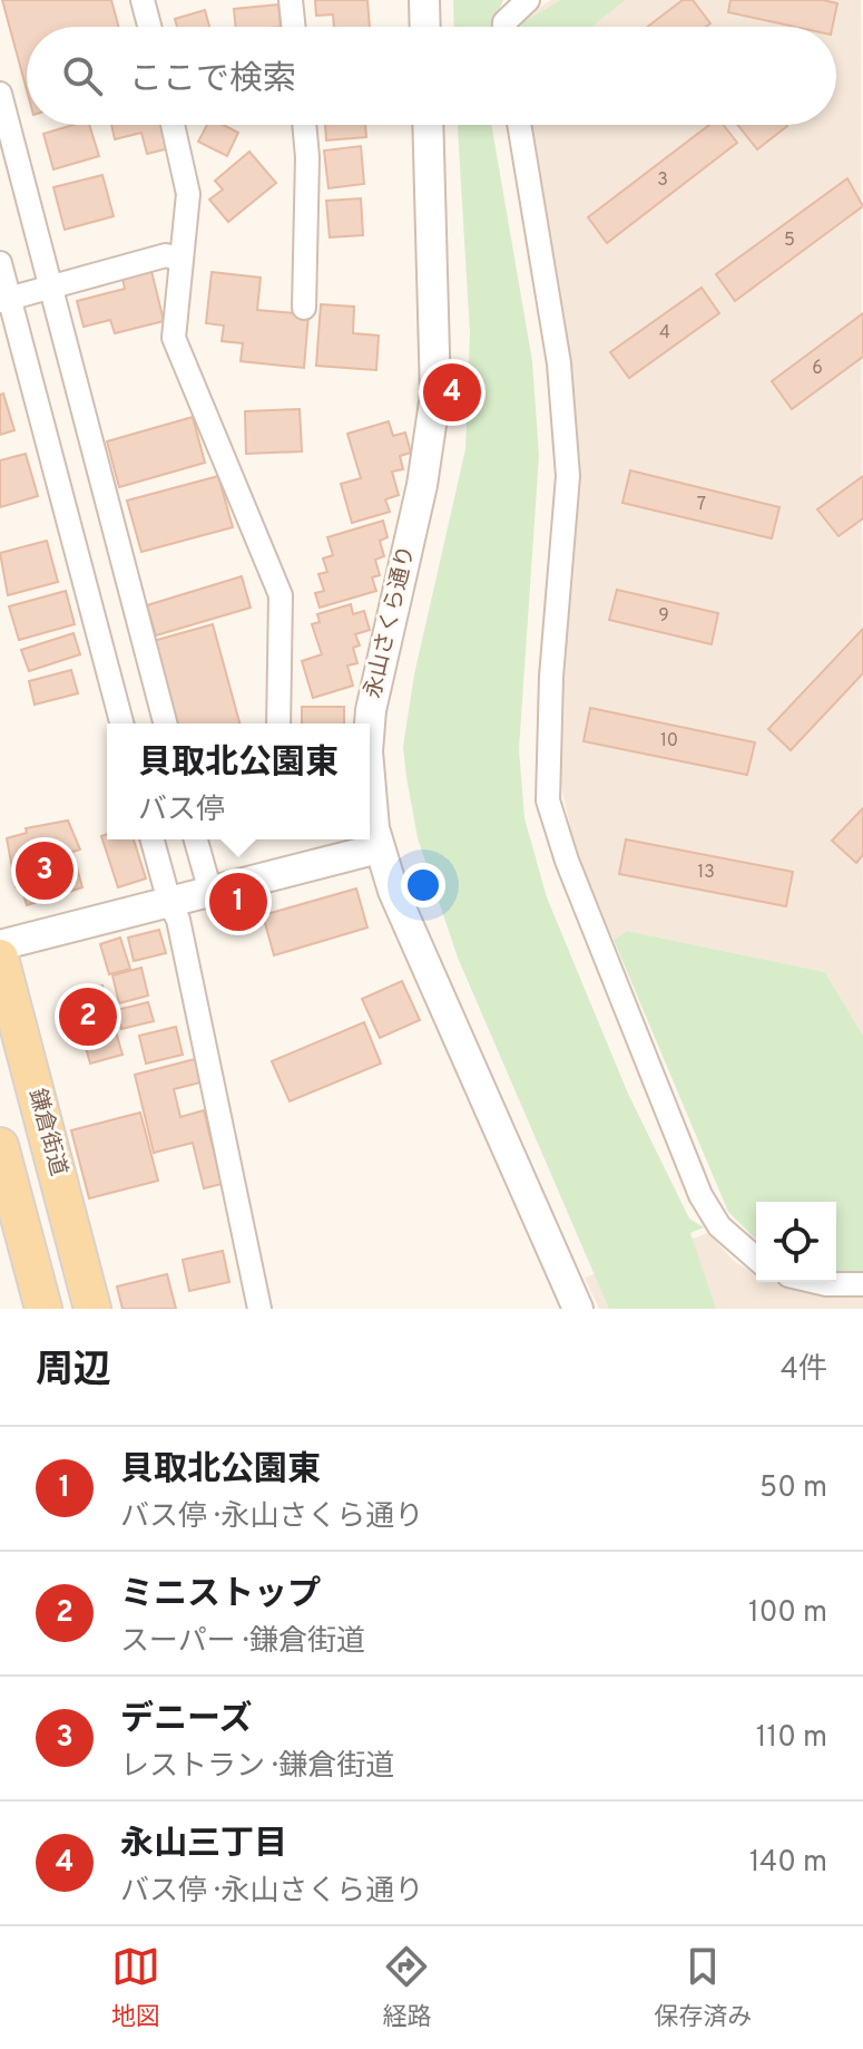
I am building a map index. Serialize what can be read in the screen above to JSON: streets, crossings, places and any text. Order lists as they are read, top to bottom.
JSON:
{
  "streets": {
    "main road": ["鎌倉街道"],
    "street": ["永山さくら通り"]
  },
  "house_numbers": [
    "3",
    "5",
    "4",
    "6",
    "7",
    "9",
    "10",
    "13"
  ],
  "page": {
    "search": "ここで検索",
    "pins": [
      "4",
      "3",
      "1",
      "2"
    ],
    "popup": ["貝取北公園東", "バス停"],
    "heading": ["周辺", "4件"],
    "list": [
      {
        "mark": "1",
        "name": "貝取北公園東",
        "note": "バス停 · 永山さくら通り",
        "value": "50 m"
      },
      {
        "mark": "2",
        "name": "ミニストップ",
        "note": "スーパー · 鎌倉街道",
        "value": "100 m"
      },
      {
        "mark": "3",
        "name": "デニーズ",
        "note": "レストラン · 鎌倉街道",
        "value": "110 m"
      },
      {
        "mark": "4",
        "name": "永山三丁目",
        "note": "バス停 · 永山さくら通り",
        "value": "140 m"
      }
    ],
    "nav": ["地図", "経路", "保存済み"]
  }
}
